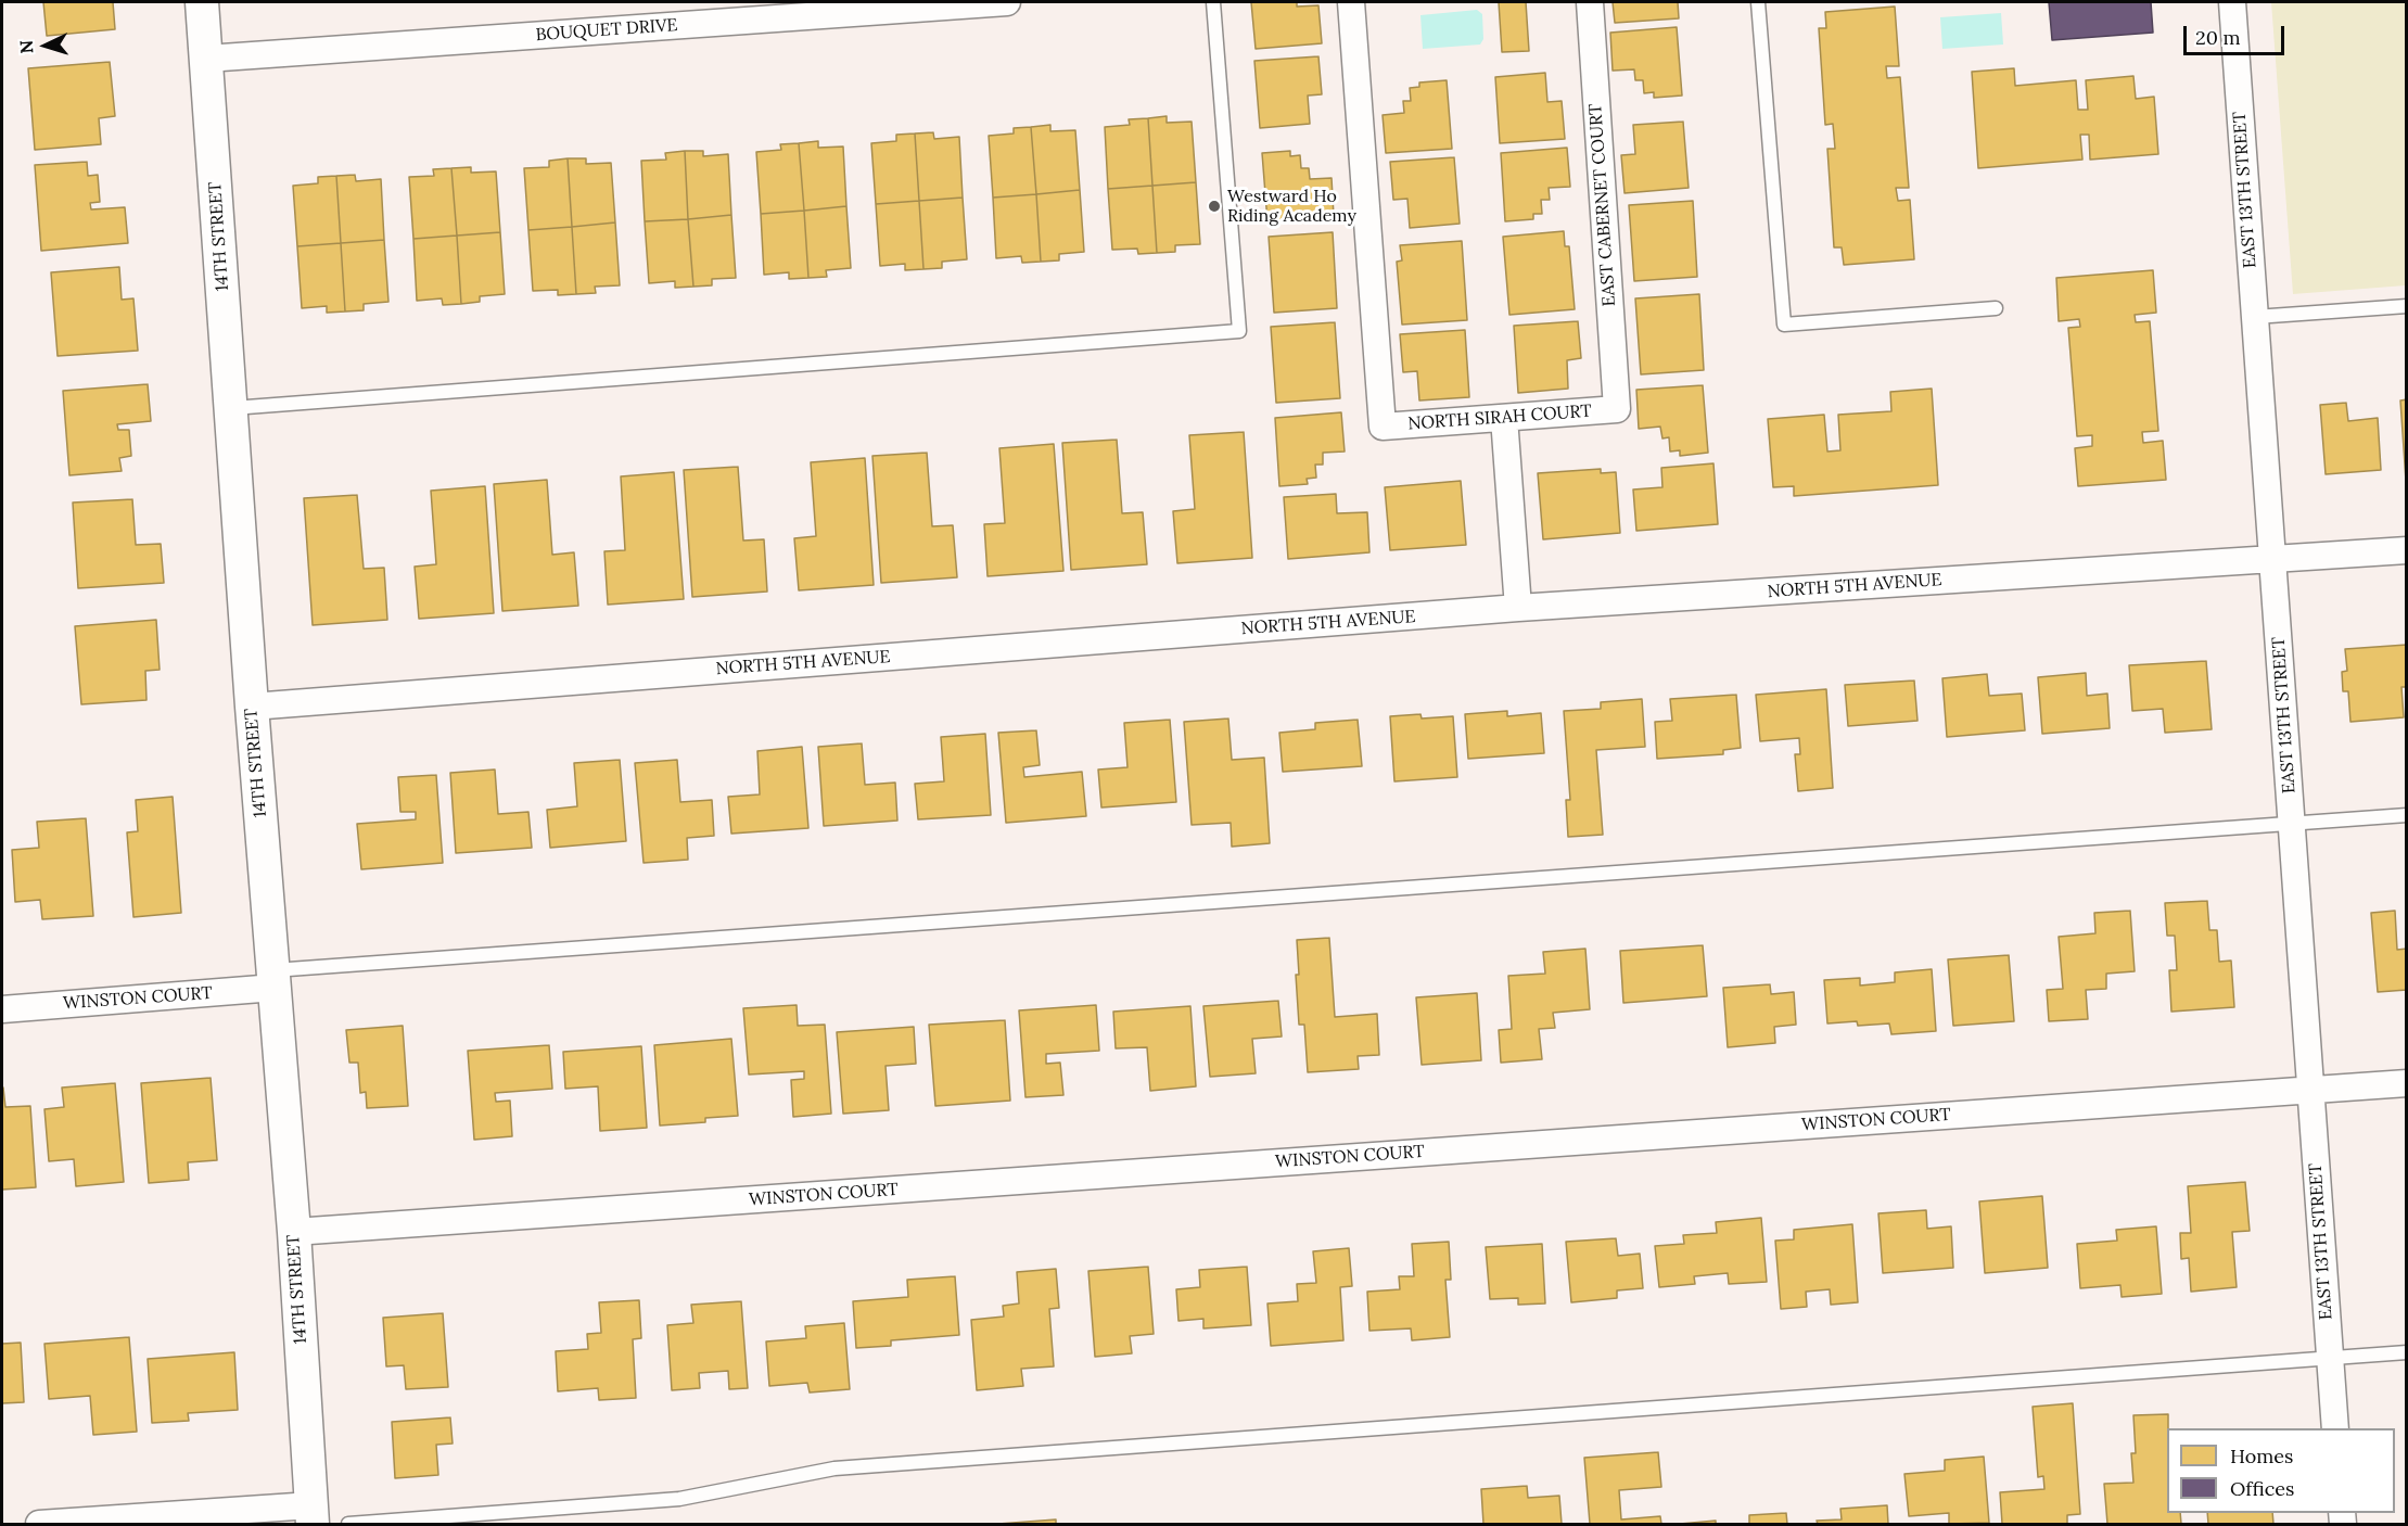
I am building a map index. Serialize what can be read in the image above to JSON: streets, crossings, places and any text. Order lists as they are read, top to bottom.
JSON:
{
  "streets": {
    "street": [
      "BOUQUET DRIVE",
      "EAST 13TH STREET",
      "EAST CABERNET COURT",
      "14TH STREET",
      "NORTH SIRAH COURT",
      "NORTH 5TH AVENUE",
      "WINSTON COURT"
    ]
  },
  "crossings": [
    ["BOUQUET DRIVE", "14TH STREET"],
    ["EAST 13TH STREET", "NORTH 5TH AVENUE"],
    ["EAST 13TH STREET", "WINSTON COURT"],
    ["EAST CABERNET COURT", "NORTH SIRAH COURT"],
    ["14TH STREET", "NORTH 5TH AVENUE"],
    ["14TH STREET", "WINSTON COURT"]
  ],
  "places": ["Westward Ho Riding Academy"],
  "legend": ["Homes", "Offices"],
  "scale_bar": "20 m",
  "north": "left"
}
